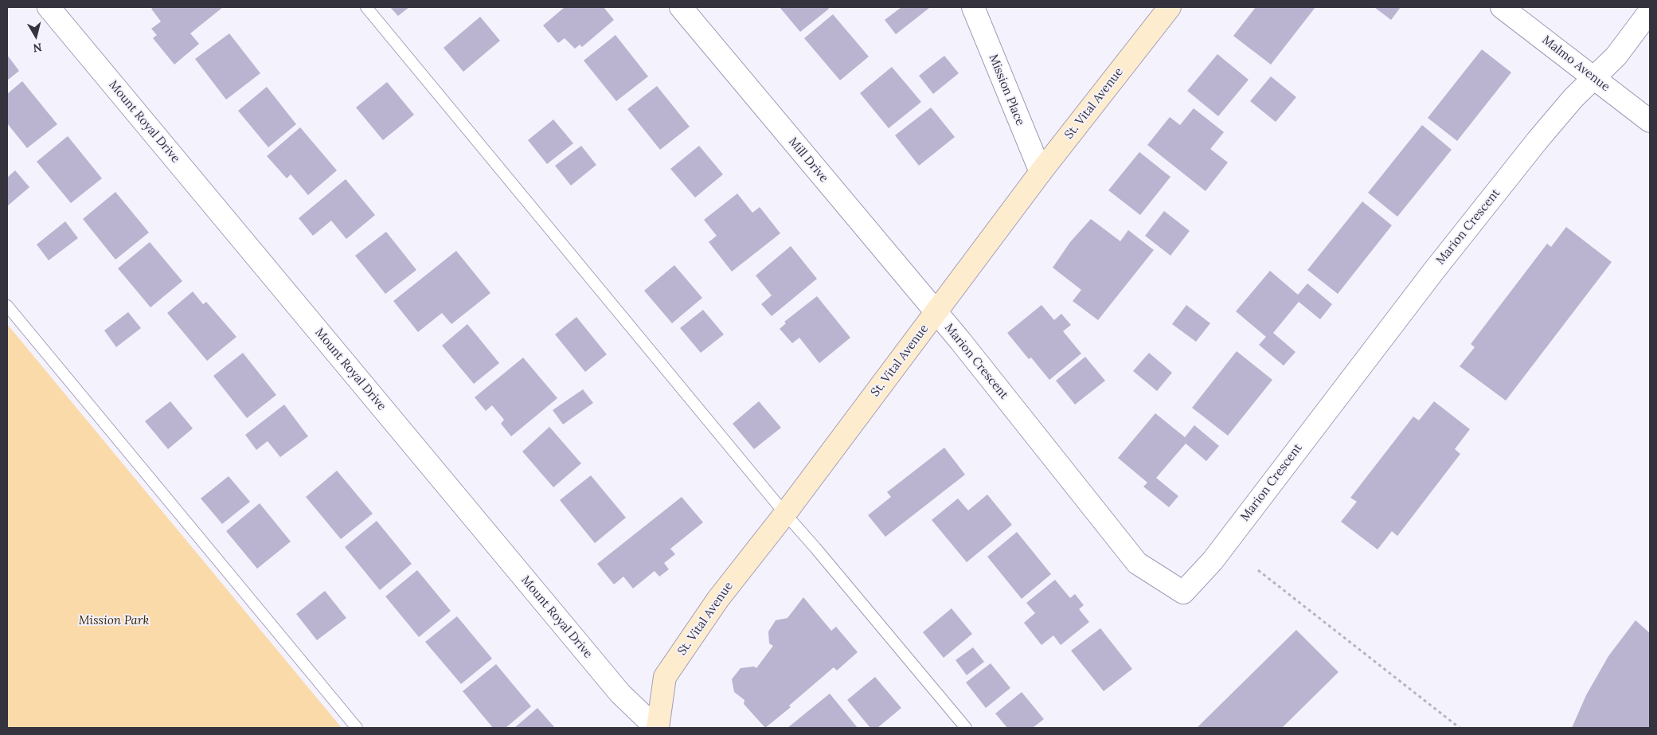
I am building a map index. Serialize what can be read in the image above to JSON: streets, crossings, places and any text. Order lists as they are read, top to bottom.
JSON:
{
  "streets": {
    "street": [
      "Malmo Avenue",
      "Mission Place",
      "St. Vital Avenue",
      "Mount Royal Drive",
      "Mill Drive",
      "Marion Crescent"
    ]
  },
  "crossings": [
    ["Malmo Avenue", "Marion Crescent"],
    ["Mission Place", "St. Vital Avenue"],
    ["St. Vital Avenue", "Mount Royal Drive"],
    ["St. Vital Avenue", "Mill Drive"],
    ["St. Vital Avenue", "Marion Crescent"],
    ["Mill Drive", "Marion Crescent"]
  ],
  "parks": ["Mission Park"],
  "north": "bottom"
}
